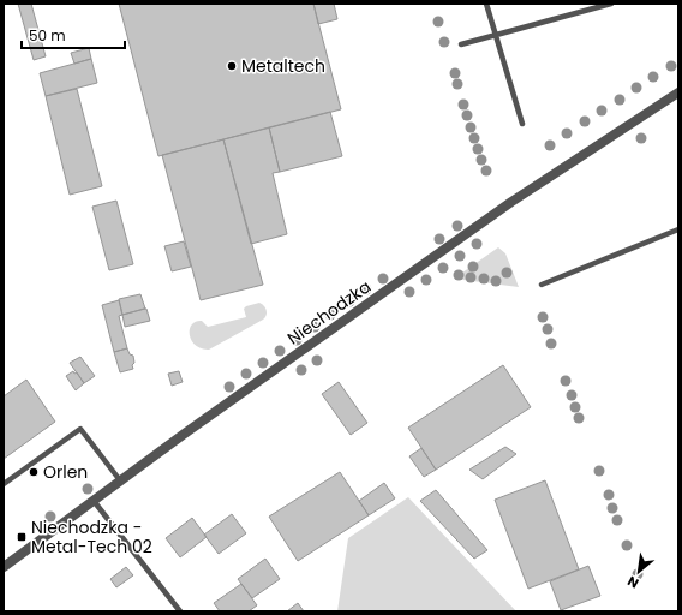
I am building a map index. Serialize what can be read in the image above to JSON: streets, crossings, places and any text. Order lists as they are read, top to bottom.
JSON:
{
  "streets": {
    "street": ["Niechodzka"]
  },
  "places": {
    "other": ["Metaltech", "Orlen"],
    "transit": ["Niechodzka - Metal-Tech 02"]
  },
  "scale_bar": "50 m",
  "north": "bottom left"
}
